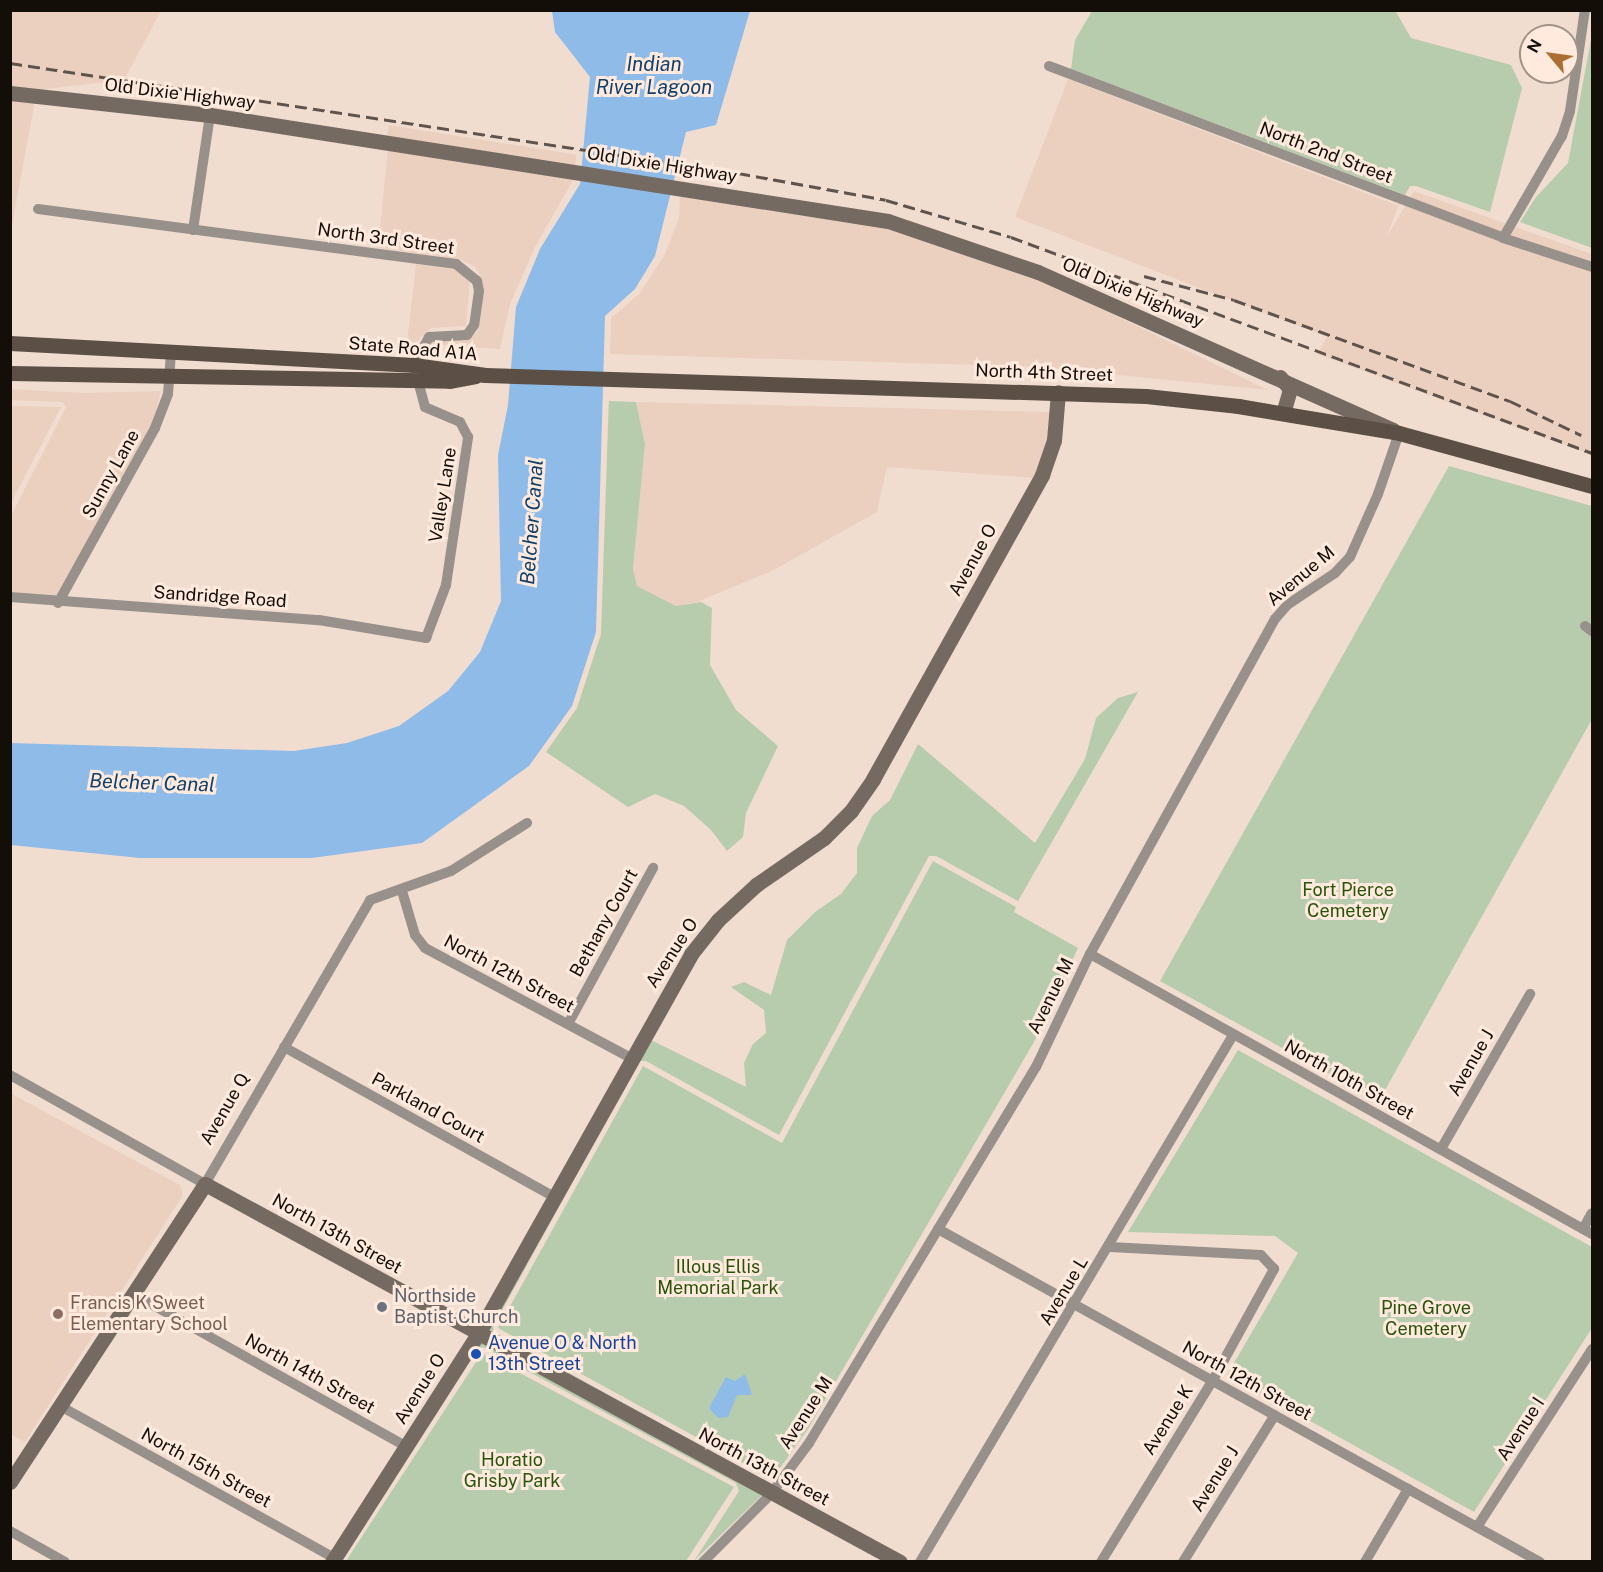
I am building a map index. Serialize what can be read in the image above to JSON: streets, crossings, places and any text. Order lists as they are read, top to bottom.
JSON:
{
  "streets": {
    "main road": ["State Road A1A", "North 4th Street"],
    "street": [
      "Old Dixie Highway",
      "North 2nd Street",
      "North 3rd Street",
      "Sunny Lane",
      "Valley Lane",
      "Avenue O",
      "Avenue M",
      "Sandridge Road",
      "Bethany Court",
      "North 12th Street",
      "Avenue J",
      "North 10th Street",
      "Parkland Court",
      "Avenue Q",
      "North 13th Street",
      "Avenue L",
      "North 14th Street",
      "Avenue K",
      "Avenue I",
      "North 15th Street"
    ]
  },
  "crossings": [
    ["Old Dixie Highway", "North 4th Street"],
    ["Old Dixie Highway", "Avenue M"],
    ["North 3rd Street", "State Road A1A"],
    ["North 3rd Street", "Valley Lane"],
    ["State Road A1A", "North 4th Street"],
    ["State Road A1A", "Sunny Lane"],
    ["State Road A1A", "Valley Lane"],
    ["North 4th Street", "Avenue O"],
    ["North 4th Street", "Avenue M"],
    ["Sunny Lane", "Sandridge Road"],
    ["Valley Lane", "Sandridge Road"],
    ["Avenue O", "North 12th Street"],
    ["Avenue O", "Parkland Court"],
    ["Avenue O", "North 13th Street"],
    ["Avenue O", "North 14th Street"],
    ["Avenue O", "North 15th Street"],
    ["Avenue M", "North 12th Street"],
    ["Avenue M", "North 10th Street"],
    ["Avenue M", "North 13th Street"],
    ["Bethany Court", "North 12th Street"],
    ["North 12th Street", "Avenue J"],
    ["North 12th Street", "Avenue Q"],
    ["North 12th Street", "Avenue L"],
    ["North 12th Street", "Avenue K"],
    ["North 12th Street", "Avenue I"],
    ["Avenue J", "North 10th Street"],
    ["North 10th Street", "Avenue L"],
    ["Parkland Court", "Avenue Q"],
    ["Avenue Q", "North 13th Street"],
    ["Avenue Q", "North 14th Street"],
    ["Avenue Q", "North 15th Street"],
    ["Avenue L", "Avenue K"]
  ],
  "water": ["Indian River Lagoon", "Belcher Canal"],
  "parks": [
    "Fort Pierce Cemetery",
    "Illous Ellis Memorial Park",
    "Pine Grove Cemetery",
    "Horatio Grisby Park"
  ],
  "places": ["Northside Baptist Church", "Francis K Sweet Elementary School", "Avenue O & North 13th Street"],
  "north": "top left"
}
